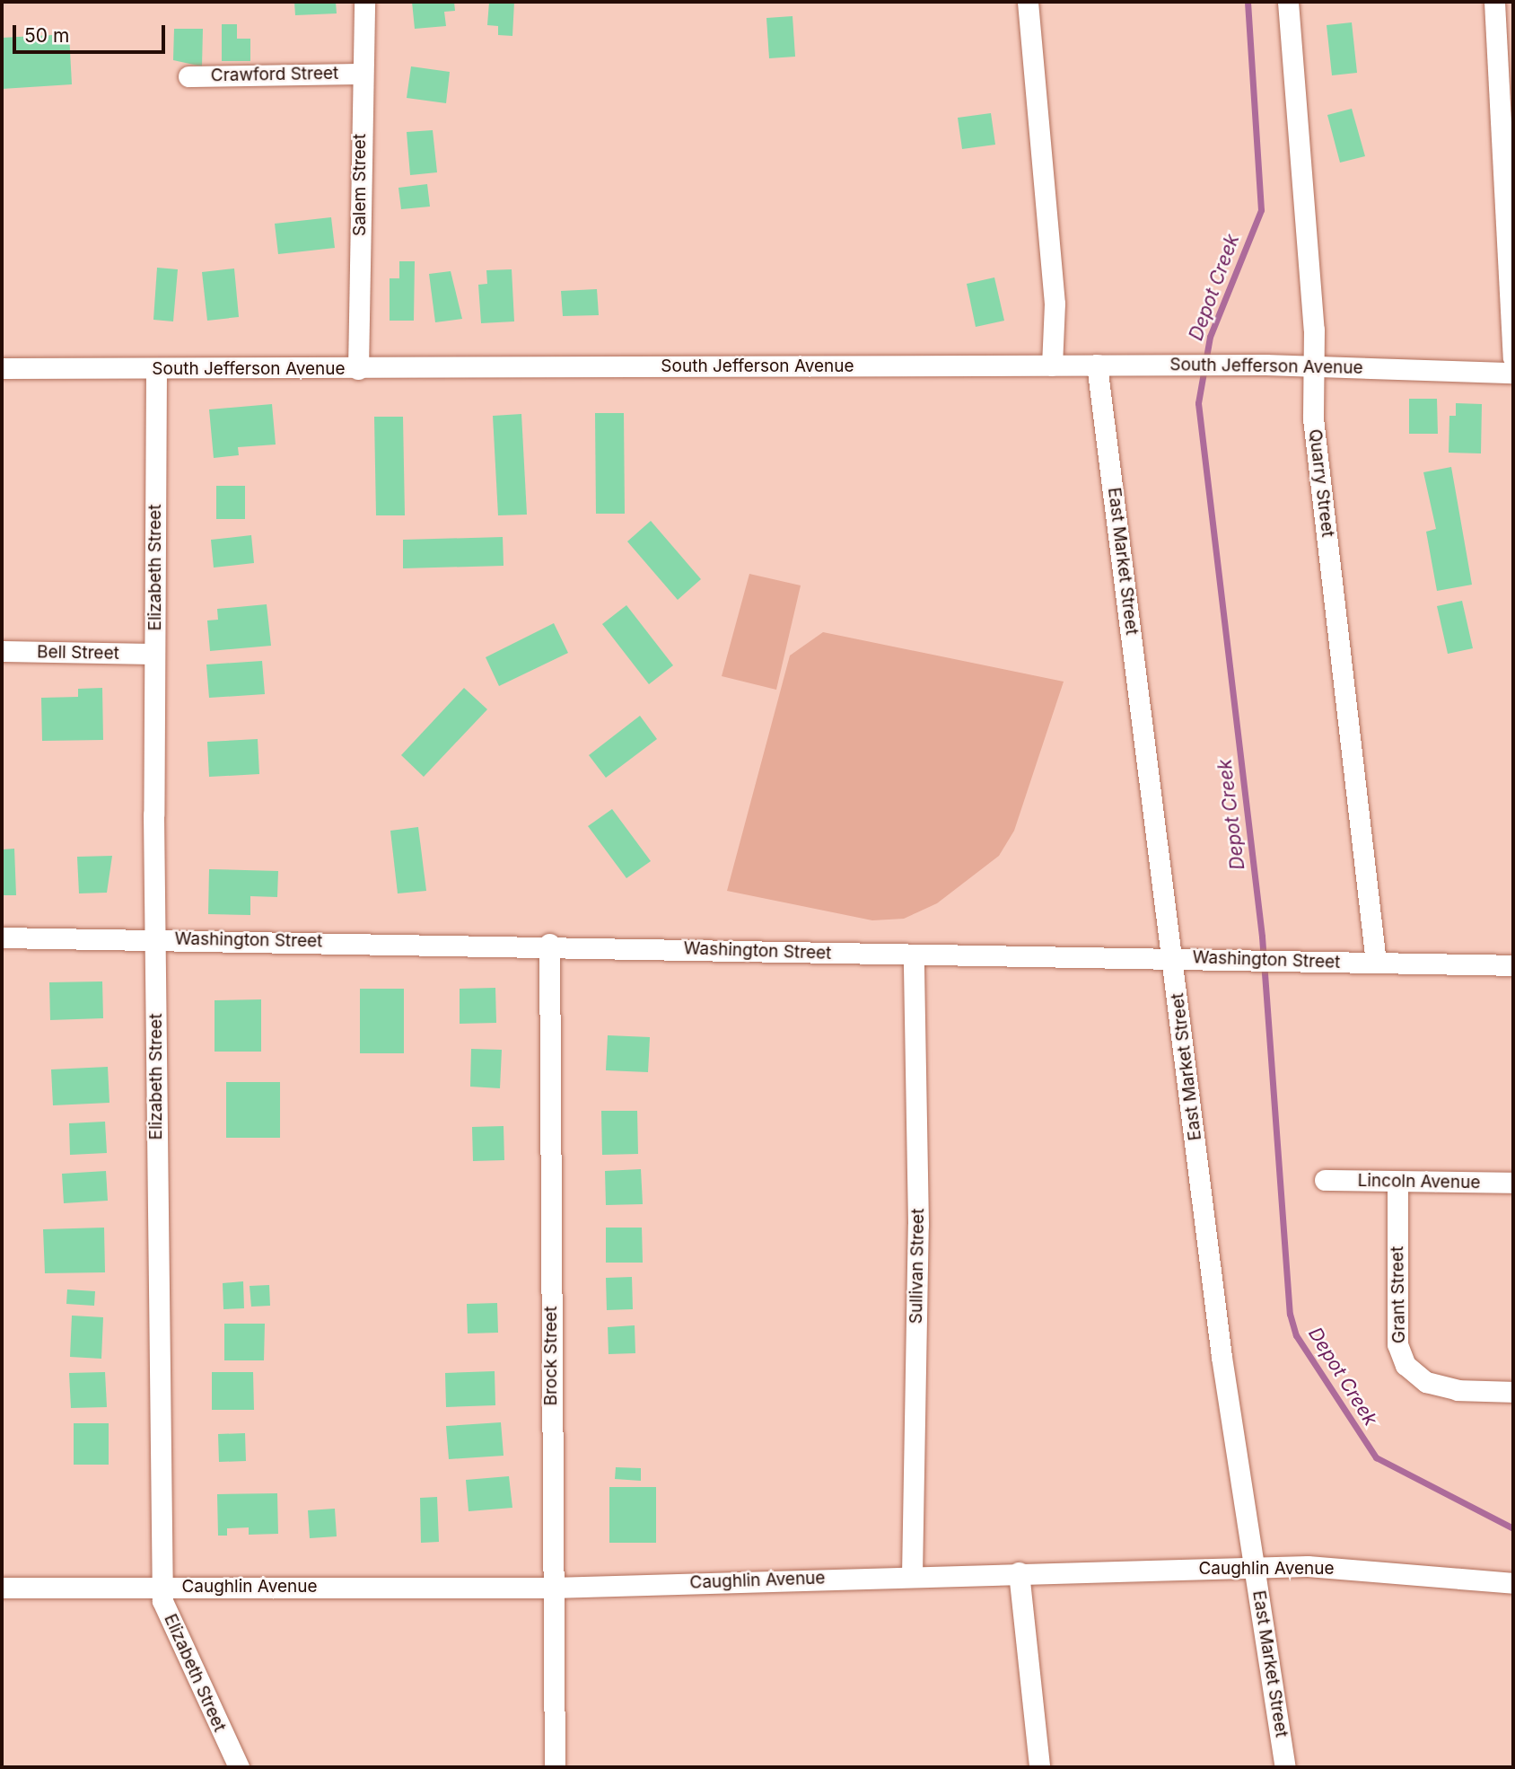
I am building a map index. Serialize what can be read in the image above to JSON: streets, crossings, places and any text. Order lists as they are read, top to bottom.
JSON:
{
  "streets": {
    "street": [
      "Crawford Street",
      "Salem Street",
      "South Jefferson Avenue",
      "Quarry Street",
      "East Market Street",
      "Elizabeth Street",
      "Bell Street",
      "Washington Street",
      "Lincoln Avenue",
      "Sullivan Street",
      "Grant Street",
      "Brock Street",
      "Caughlin Avenue"
    ]
  },
  "crossings": [
    ["Crawford Street", "Salem Street"],
    ["Salem Street", "South Jefferson Avenue"],
    ["South Jefferson Avenue", "Quarry Street"],
    ["South Jefferson Avenue", "East Market Street"],
    ["South Jefferson Avenue", "Elizabeth Street"],
    ["Quarry Street", "Washington Street"],
    ["East Market Street", "Washington Street"],
    ["East Market Street", "Caughlin Avenue"],
    ["Elizabeth Street", "Bell Street"],
    ["Elizabeth Street", "Washington Street"],
    ["Elizabeth Street", "Caughlin Avenue"],
    ["Washington Street", "Sullivan Street"],
    ["Washington Street", "Brock Street"],
    ["Lincoln Avenue", "Grant Street"],
    ["Sullivan Street", "Caughlin Avenue"],
    ["Brock Street", "Caughlin Avenue"]
  ],
  "water": ["Depot Creek"],
  "scale_bar": "50 m"
}
